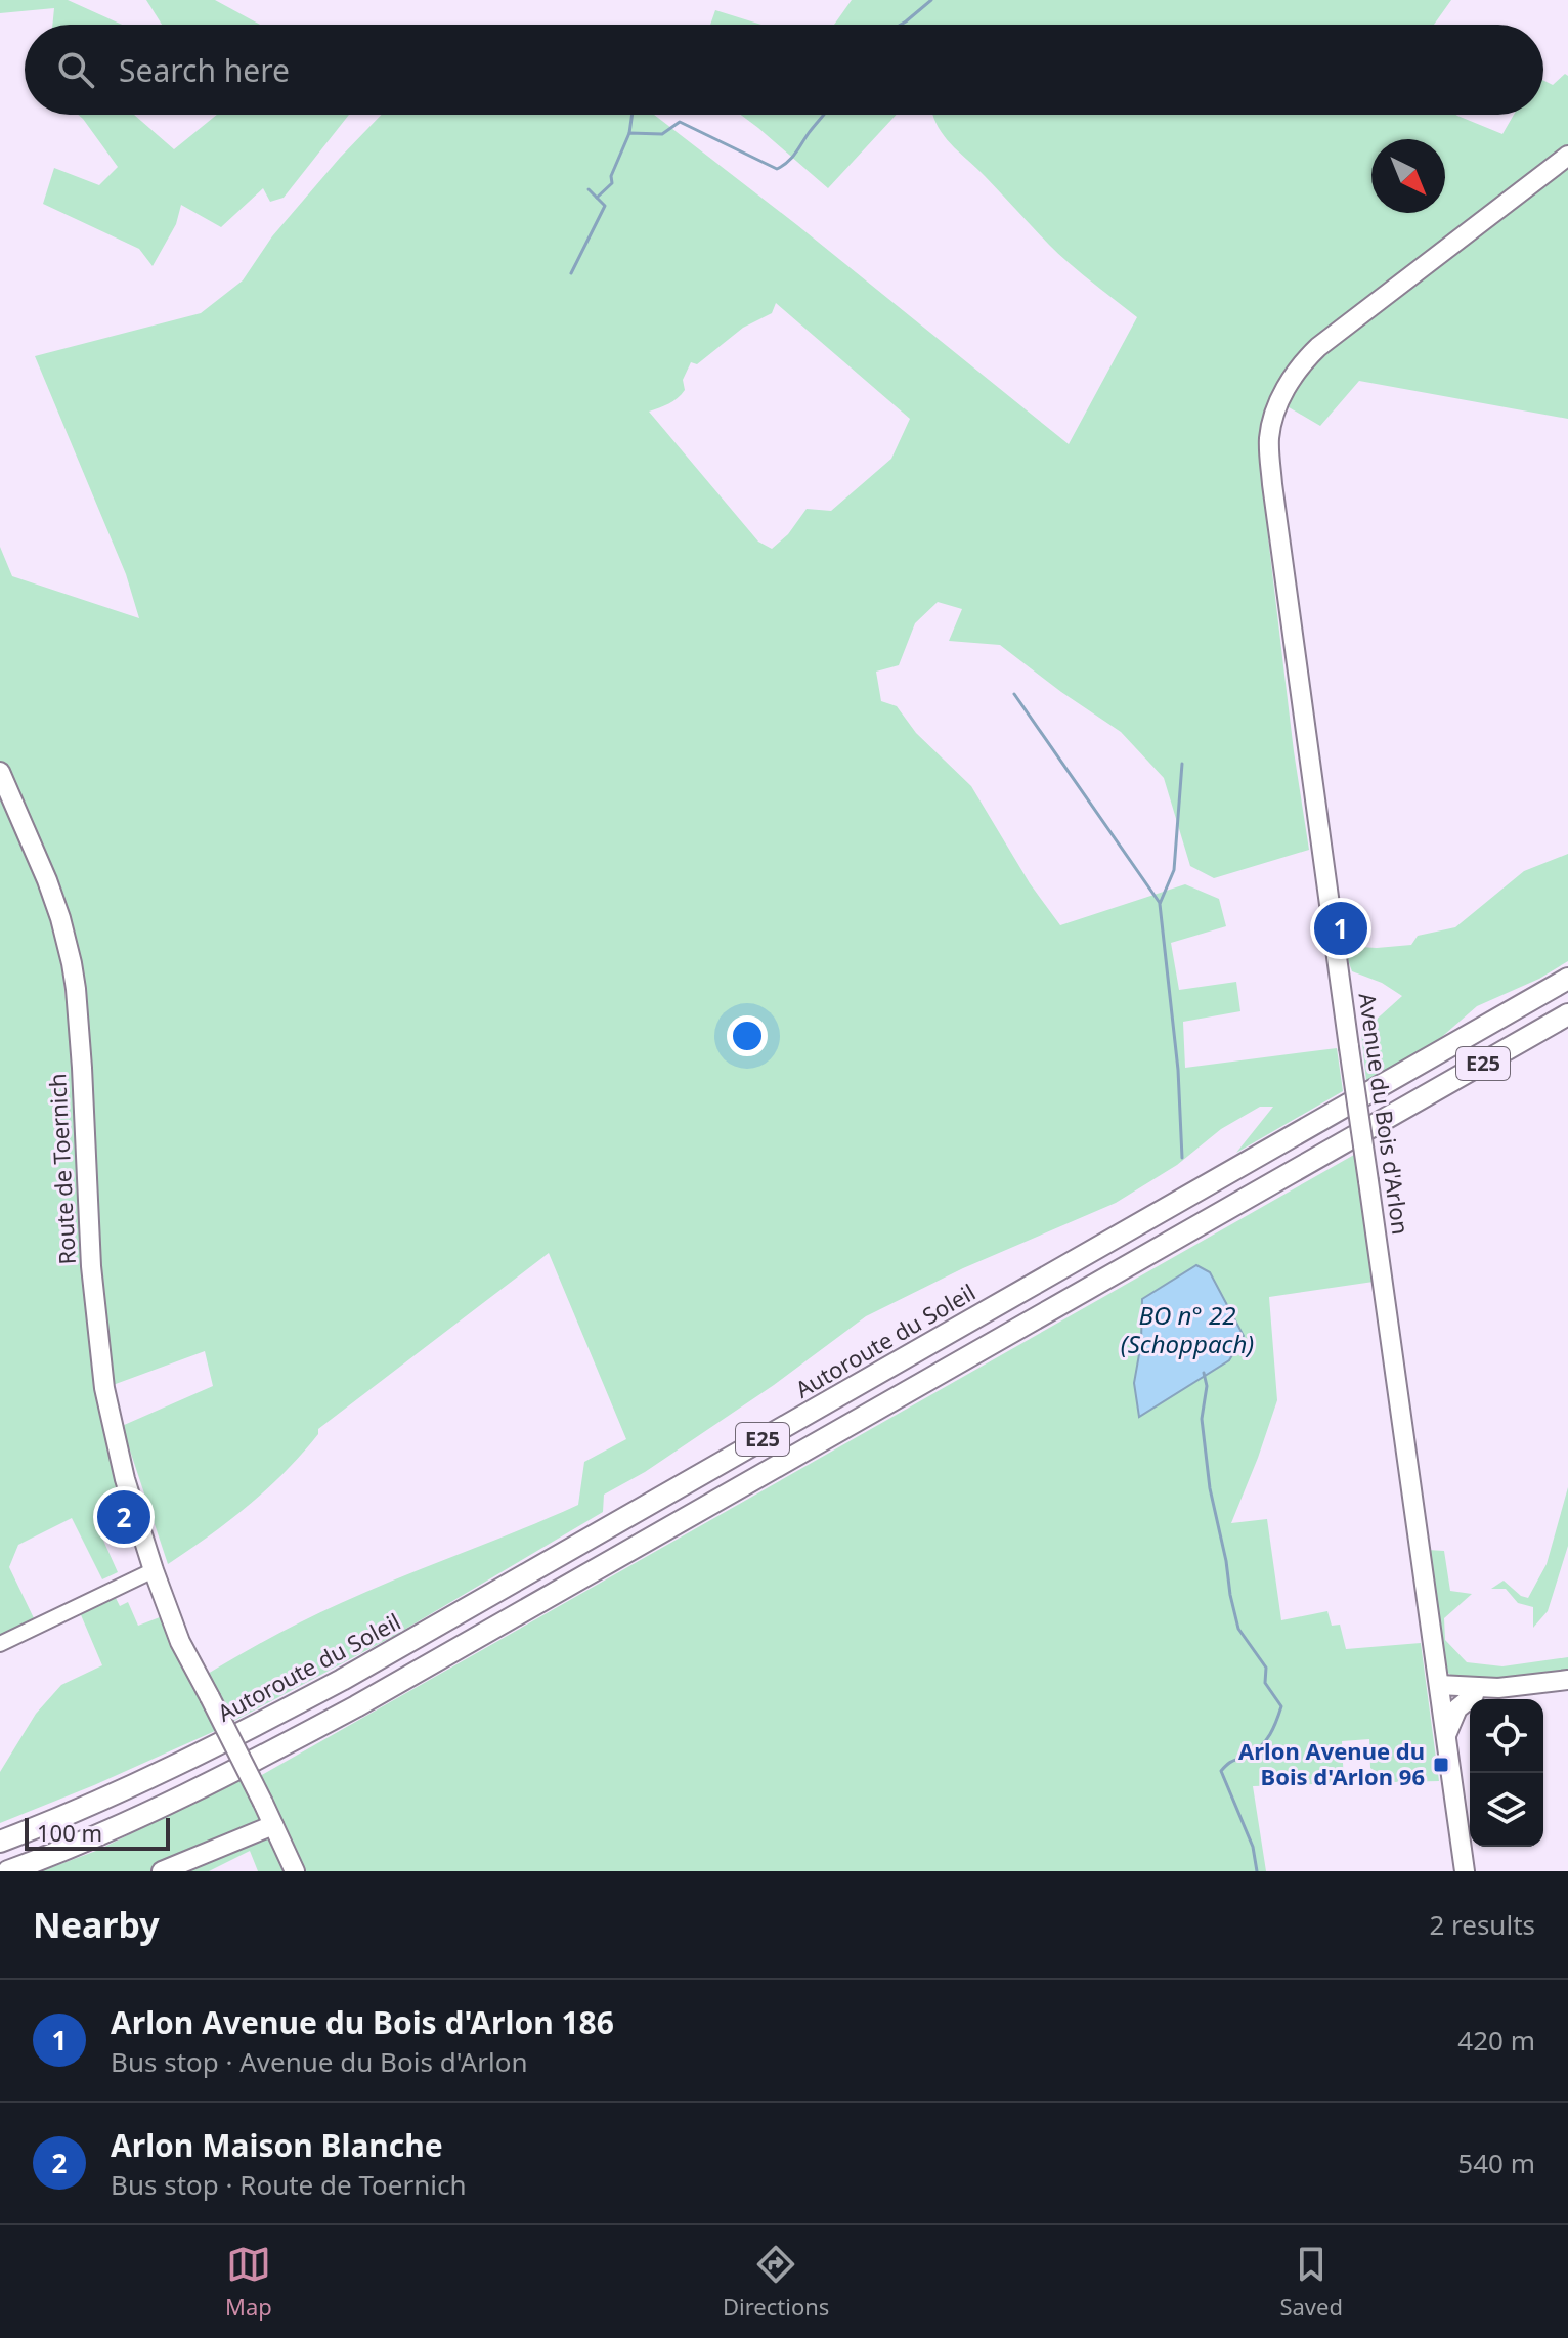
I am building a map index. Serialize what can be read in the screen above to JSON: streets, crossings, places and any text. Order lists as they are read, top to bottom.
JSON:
{
  "streets": {
    "highway": ["E25", "Autoroute du Soleil"],
    "main road": ["Avenue du Bois d'Arlon", "Route de Toernich"]
  },
  "water": ["BO n° 22 (Schoppach)"],
  "places": {
    "transit": ["Arlon Avenue du Bois d'Arlon 96"]
  },
  "scale_bar": "100 m",
  "north": "bottom right",
  "page": {
    "search": "Search here",
    "pins": ["1", "2"],
    "scale": "100 m",
    "heading": ["Nearby", "2 results"],
    "list": [
      {
        "mark": "1",
        "name": "Arlon Avenue du Bois d'Arlon 186",
        "note": "Bus stop · Avenue du Bois d'Arlon",
        "value": "420 m"
      },
      {
        "mark": "2",
        "name": "Arlon Maison Blanche",
        "note": "Bus stop · Route de Toernich",
        "value": "540 m"
      }
    ],
    "nav": ["Map", "Directions", "Saved"]
  }
}
